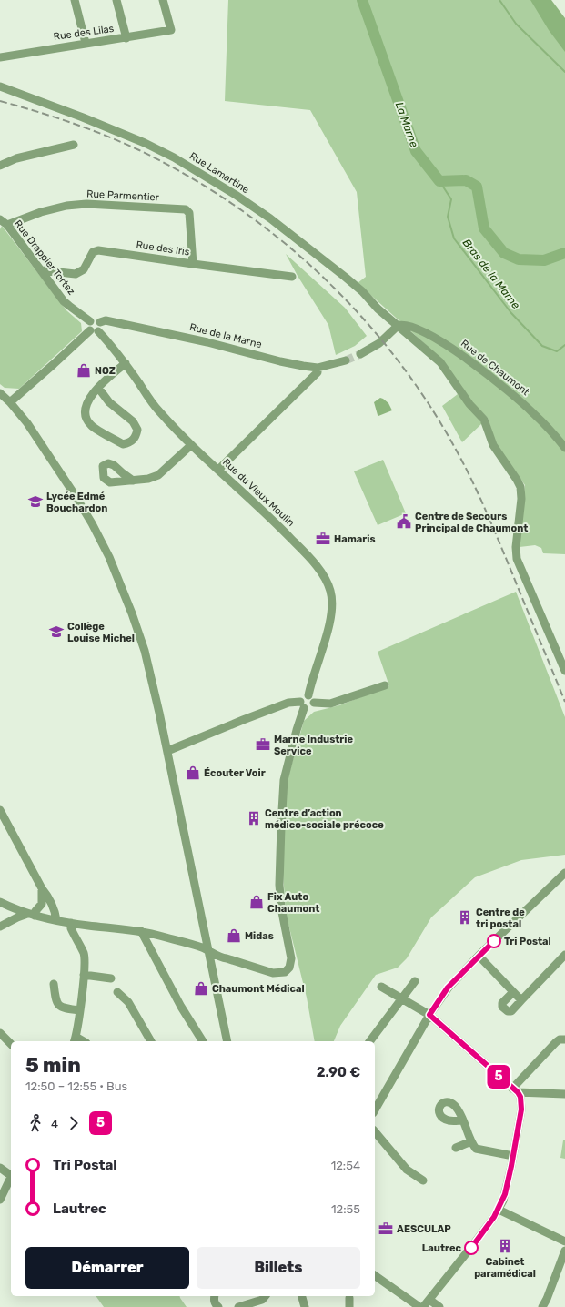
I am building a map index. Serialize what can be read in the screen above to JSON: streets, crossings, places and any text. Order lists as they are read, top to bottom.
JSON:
{
  "streets": {
    "street": [
      "Rue des Lilas",
      "Rue Lamartine",
      "Rue Parmentier",
      "Rue des Iris",
      "Rue Drappier Tortez",
      "Rue de la Marne",
      "Rue de Chaumont",
      "Rue du Vieux Moulin"
    ]
  },
  "crossings": [
    ["Rue Lamartine", "Rue de Chaumont"],
    ["Rue Parmentier", "Rue des Iris"],
    ["Rue Parmentier", "Rue Drappier Tortez"],
    ["Rue des Iris", "Rue Drappier Tortez"],
    ["Rue Drappier Tortez", "Rue de la Marne"],
    ["Rue Drappier Tortez", "Rue du Vieux Moulin"],
    ["Rue de la Marne", "Rue du Vieux Moulin"]
  ],
  "water": ["La Marne", "Bras de la Marne"],
  "places": {
    "shop": [
      "NOZ",
      "Écouter Voir",
      "Fix Auto Chaumont",
      "Midas",
      "Chaumont Médical"
    ],
    "school or university": ["Lycée Edmé Bouchardon", "Collège Louise Michel"],
    "public building": ["Centre de Secours Principal de Chaumont"],
    "office": ["Hamaris", "Marne Industrie Service", "AESCULAP"],
    "building": ["Centre d’action médico-sociale précoce", "Centre de tri postal", "Cabinet paramédical"],
    "other": ["Tri Postal", "Lautrec"]
  },
  "lines": ["bus line 5"],
  "page": {
    "on_map": "5",
    "heading": ["5 min", "12:50 – 12:55 · Bus", "2.90 €"],
    "legs": ["4", "5"],
    "list": [
      {
        "name": "Tri Postal",
        "value": "12:54"
      },
      {
        "name": "Lautrec",
        "value": "12:55"
      }
    ],
    "buttons": ["Démarrer", "Billets"]
  }
}
